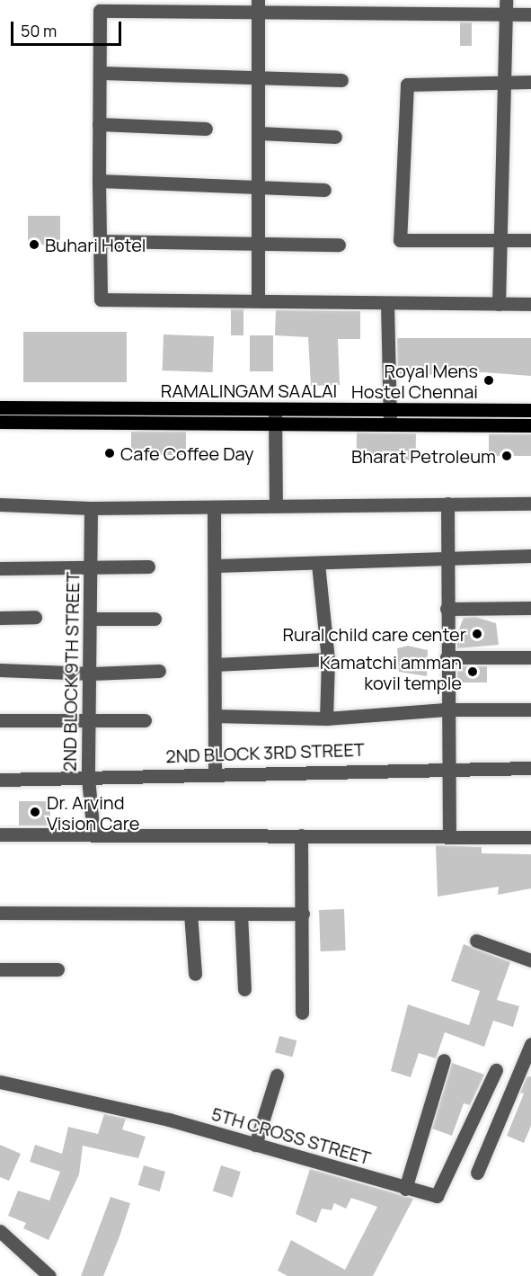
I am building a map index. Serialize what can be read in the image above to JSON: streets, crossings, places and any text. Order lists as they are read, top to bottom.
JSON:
{
  "streets": {
    "main road": ["RAMALINGAM SAALAI"],
    "street": ["2ND BLOCK 9TH STREET", "2ND BLOCK 3RD STREET", "5TH CROSS STREET"]
  },
  "crossings": [
    ["2ND BLOCK 9TH STREET", "2ND BLOCK 3RD STREET"]
  ],
  "places": [
    "Buhari Hotel",
    "Royal Mens Hostel Chennai",
    "Cafe Coffee Day",
    "Bharat Petroleum",
    "Rural child care center",
    "Kamatchi amman kovil temple",
    "Dr. Arvind Vision Care"
  ],
  "scale_bar": "50 m"
}
